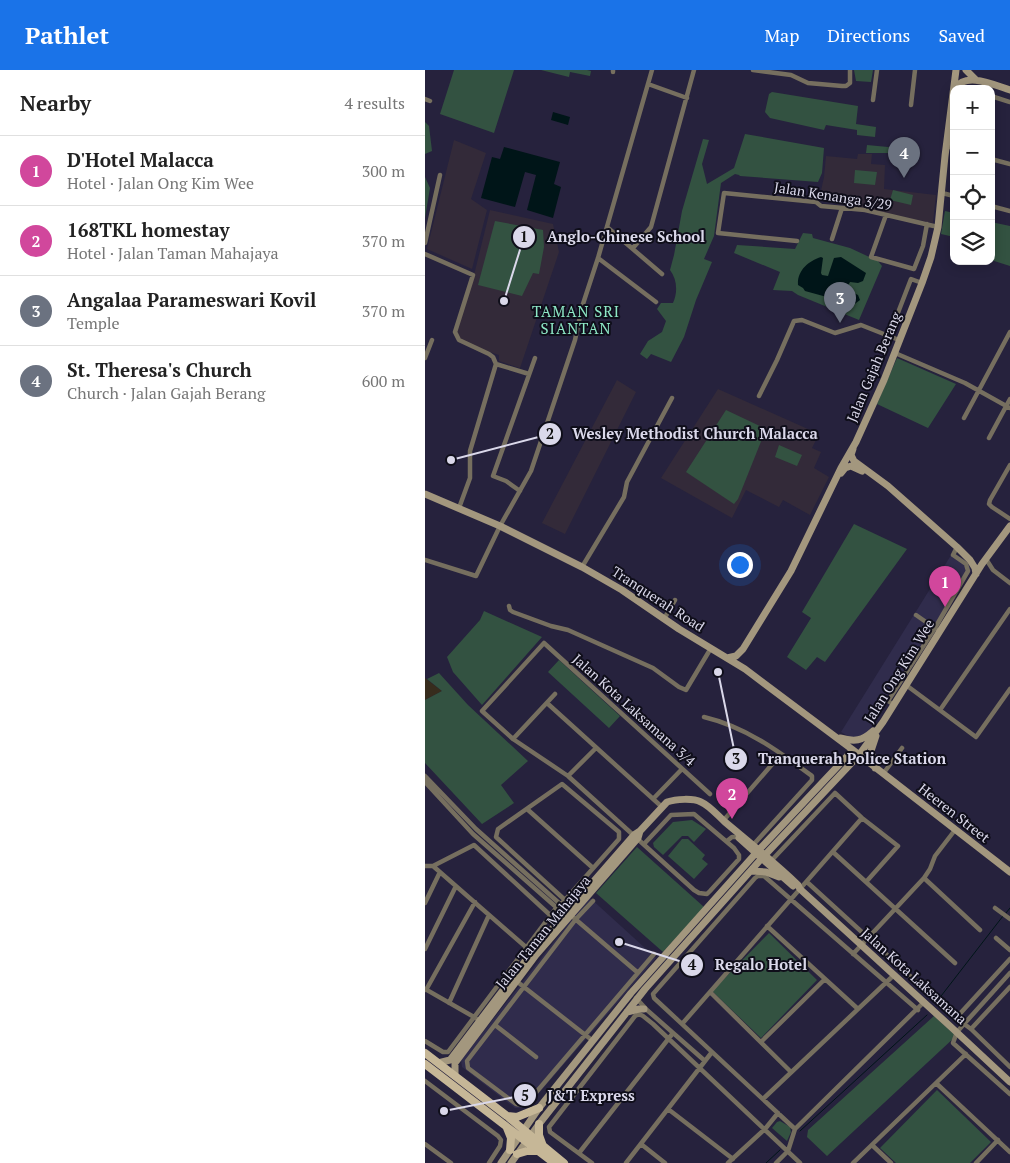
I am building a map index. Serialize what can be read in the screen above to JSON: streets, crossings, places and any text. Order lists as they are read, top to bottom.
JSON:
{
  "streets": {
    "main road": [
      "Jalan Gajah Berang",
      "Tranquerah Road",
      "Jalan Ong Kim Wee",
      "Heeren Street",
      "Jalan Taman Mahajaya",
      "Jalan Kota Laksamana"
    ],
    "street": ["Jalan Kenanga 3/29", "Jalan Kota Laksamana 3/4"]
  },
  "crossings": [
    ["Jalan Kenanga 3/29", "Jalan Gajah Berang"],
    ["Jalan Gajah Berang", "Tranquerah Road"],
    ["Tranquerah Road", "Jalan Ong Kim Wee"],
    ["Tranquerah Road", "Heeren Street"],
    ["Jalan Ong Kim Wee", "Heeren Street"],
    ["Jalan Ong Kim Wee", "Jalan Kota Laksamana"]
  ],
  "districts": ["TAMAN SRI SIANTAN"],
  "places": [
    "Anglo-Chinese School",
    "Wesley Methodist Church Malacca",
    "Tranquerah Police Station",
    "Regalo Hotel",
    "J&T Express"
  ],
  "page": {
    "header": "Pathlet",
    "nav": ["Map", "Directions", "Saved"],
    "heading": ["Nearby", "4 results"],
    "map_buttons": ["+", "−"],
    "list": [
      {
        "mark": "1",
        "name": "D'Hotel Malacca",
        "note": "Hotel · Jalan Ong Kim Wee",
        "value": "300 m"
      },
      {
        "mark": "2",
        "name": "168TKL homestay",
        "note": "Hotel · Jalan Taman Mahajaya",
        "value": "370 m"
      },
      {
        "mark": "3",
        "name": "Angalaa Parameswari Kovil",
        "note": "Temple",
        "value": "370 m"
      },
      {
        "mark": "4",
        "name": "St. Theresa's Church",
        "note": "Church · Jalan Gajah Berang",
        "value": "600 m"
      }
    ],
    "pins": [
      "4",
      "3",
      "1",
      "2"
    ]
  }
}
